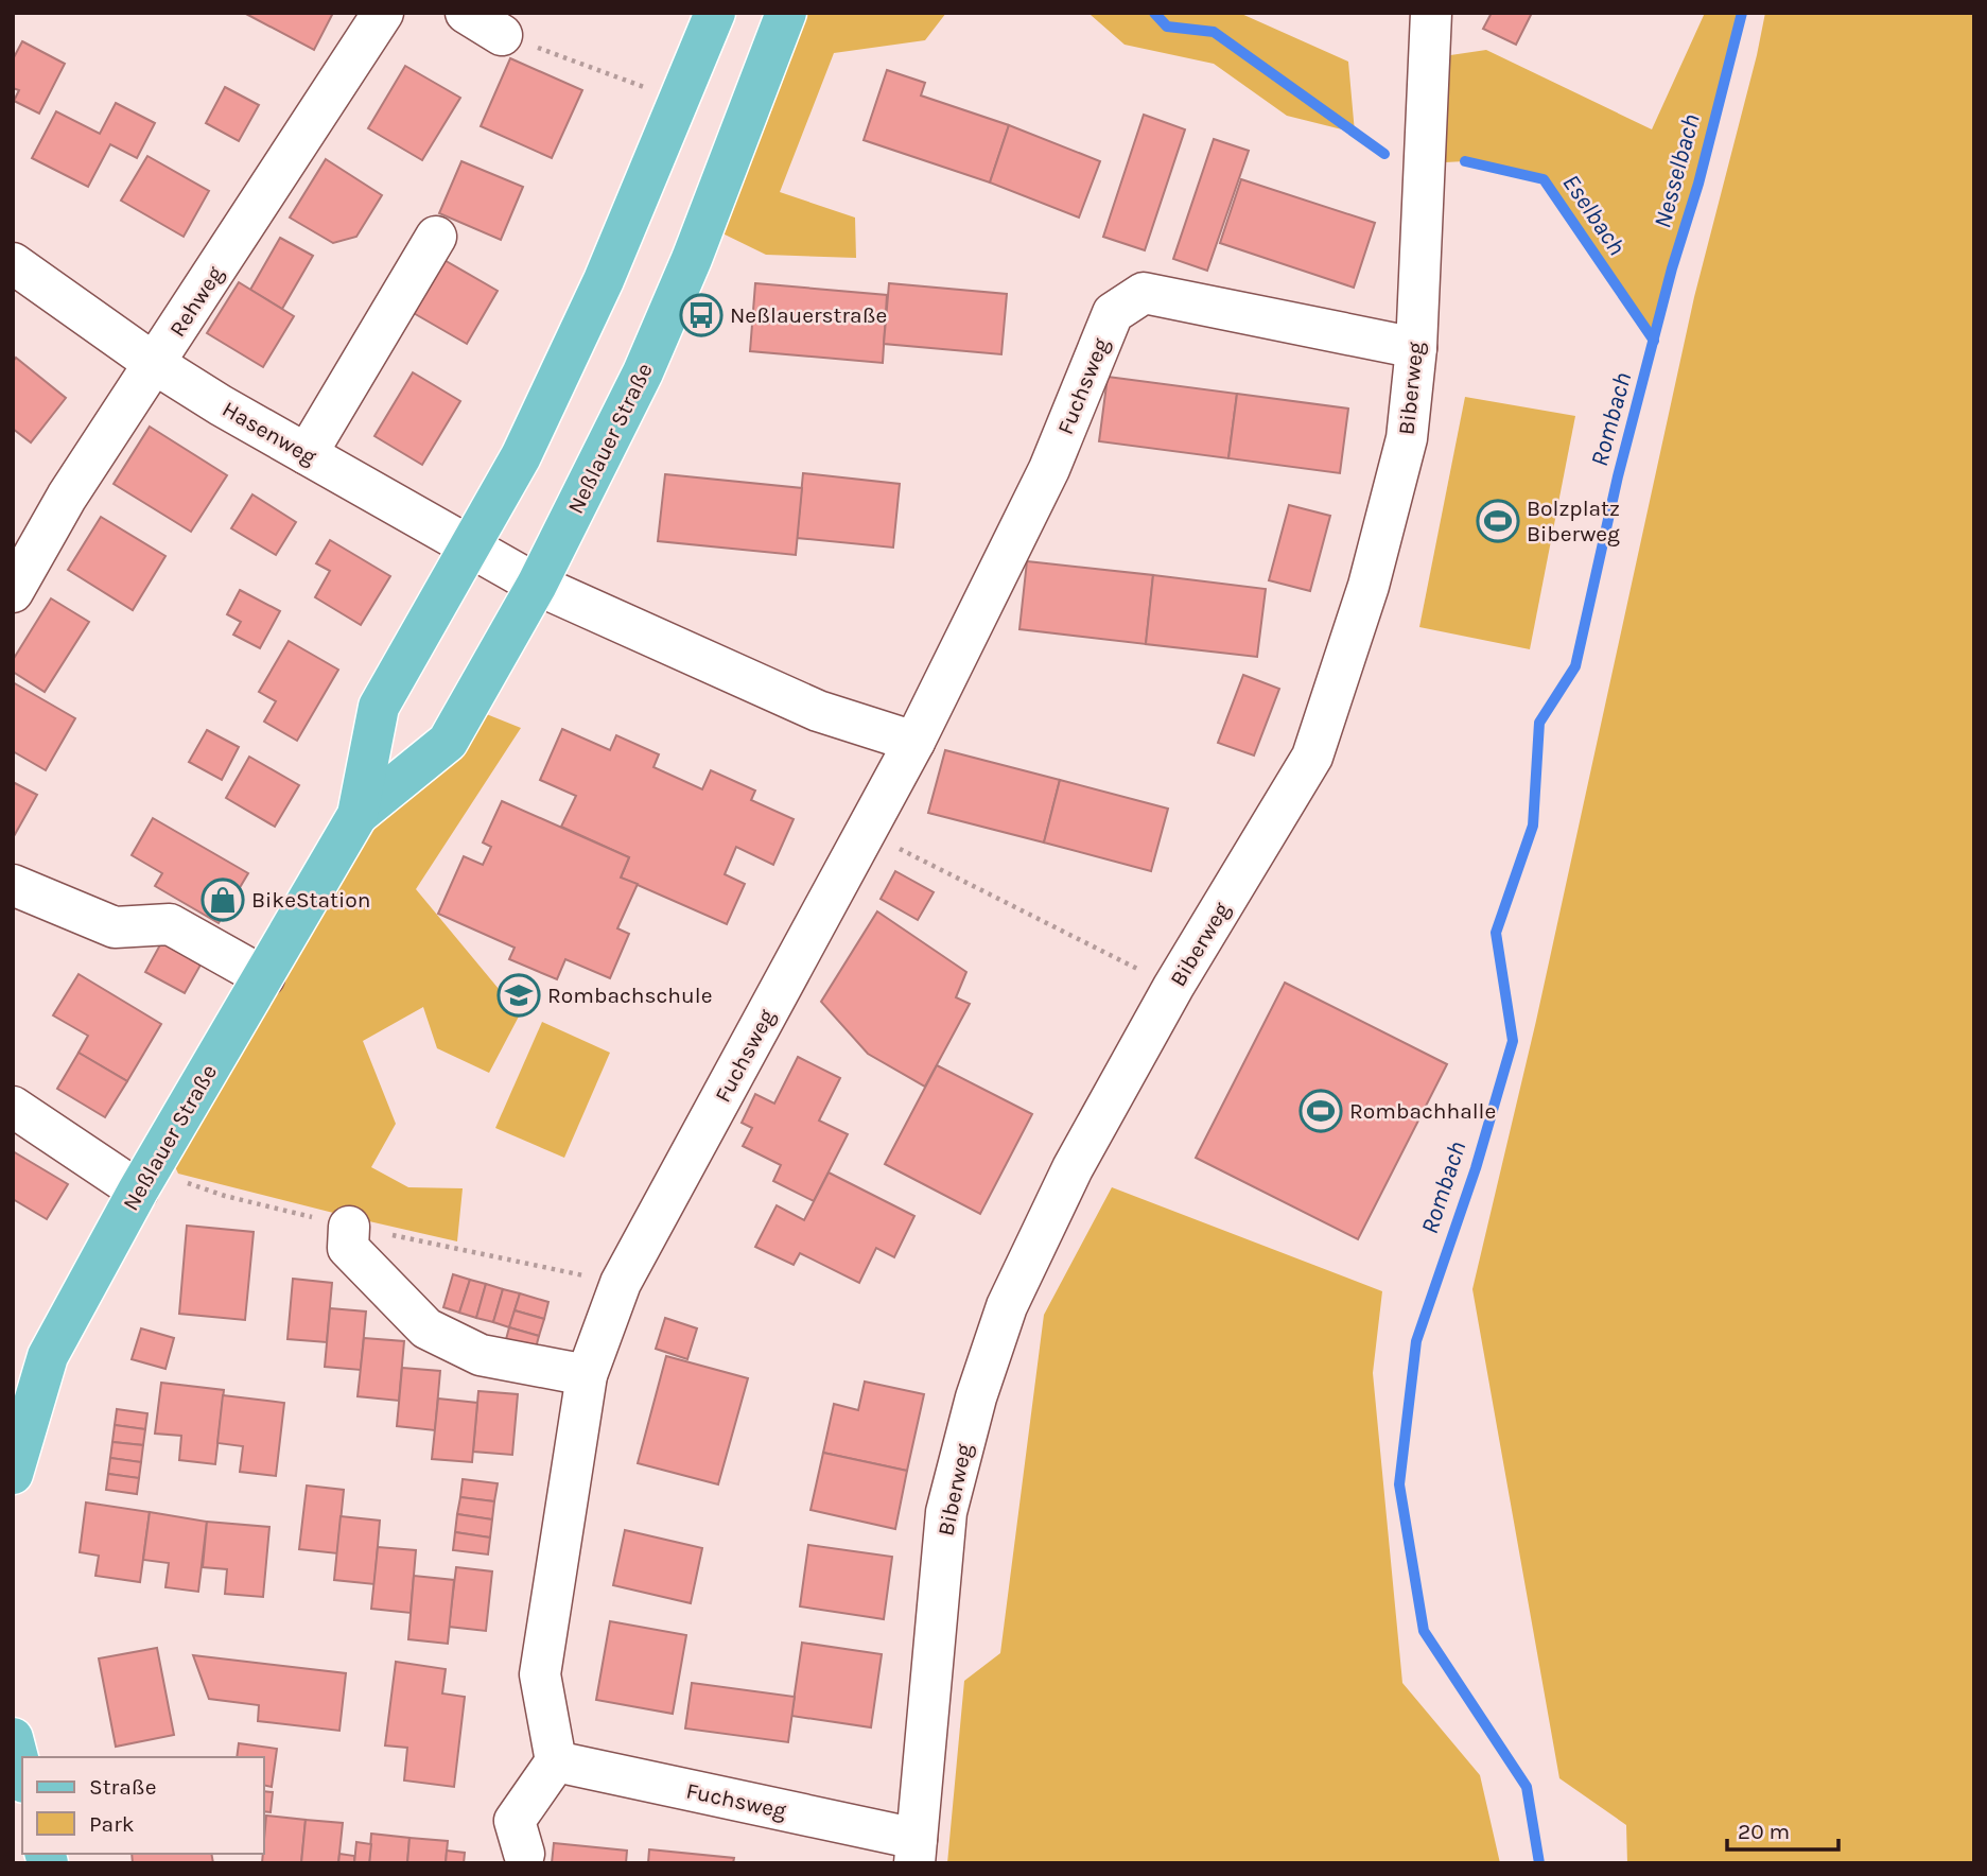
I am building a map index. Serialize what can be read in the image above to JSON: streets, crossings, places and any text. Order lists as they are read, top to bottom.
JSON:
{
  "streets": {
    "main road": ["Neßlauer Straße"],
    "street": [
      "Rehweg",
      "Fuchsweg",
      "Biberweg",
      "Hasenweg"
    ]
  },
  "crossings": [
    ["Rehweg", "Hasenweg"],
    ["Fuchsweg", "Biberweg"],
    ["Hasenweg", "Neßlauer Straße"]
  ],
  "water": ["Nesselbach", "Eselbach", "Rombach"],
  "places": {
    "bus stop": ["Neßlauerstraße"],
    "sports": ["Bolzplatz Biberweg", "Rombachhalle"],
    "shop": ["BikeStation"],
    "school or university": ["Rombachschule"]
  },
  "legend": ["Straße", "Park"],
  "scale_bar": "20 m"
}
